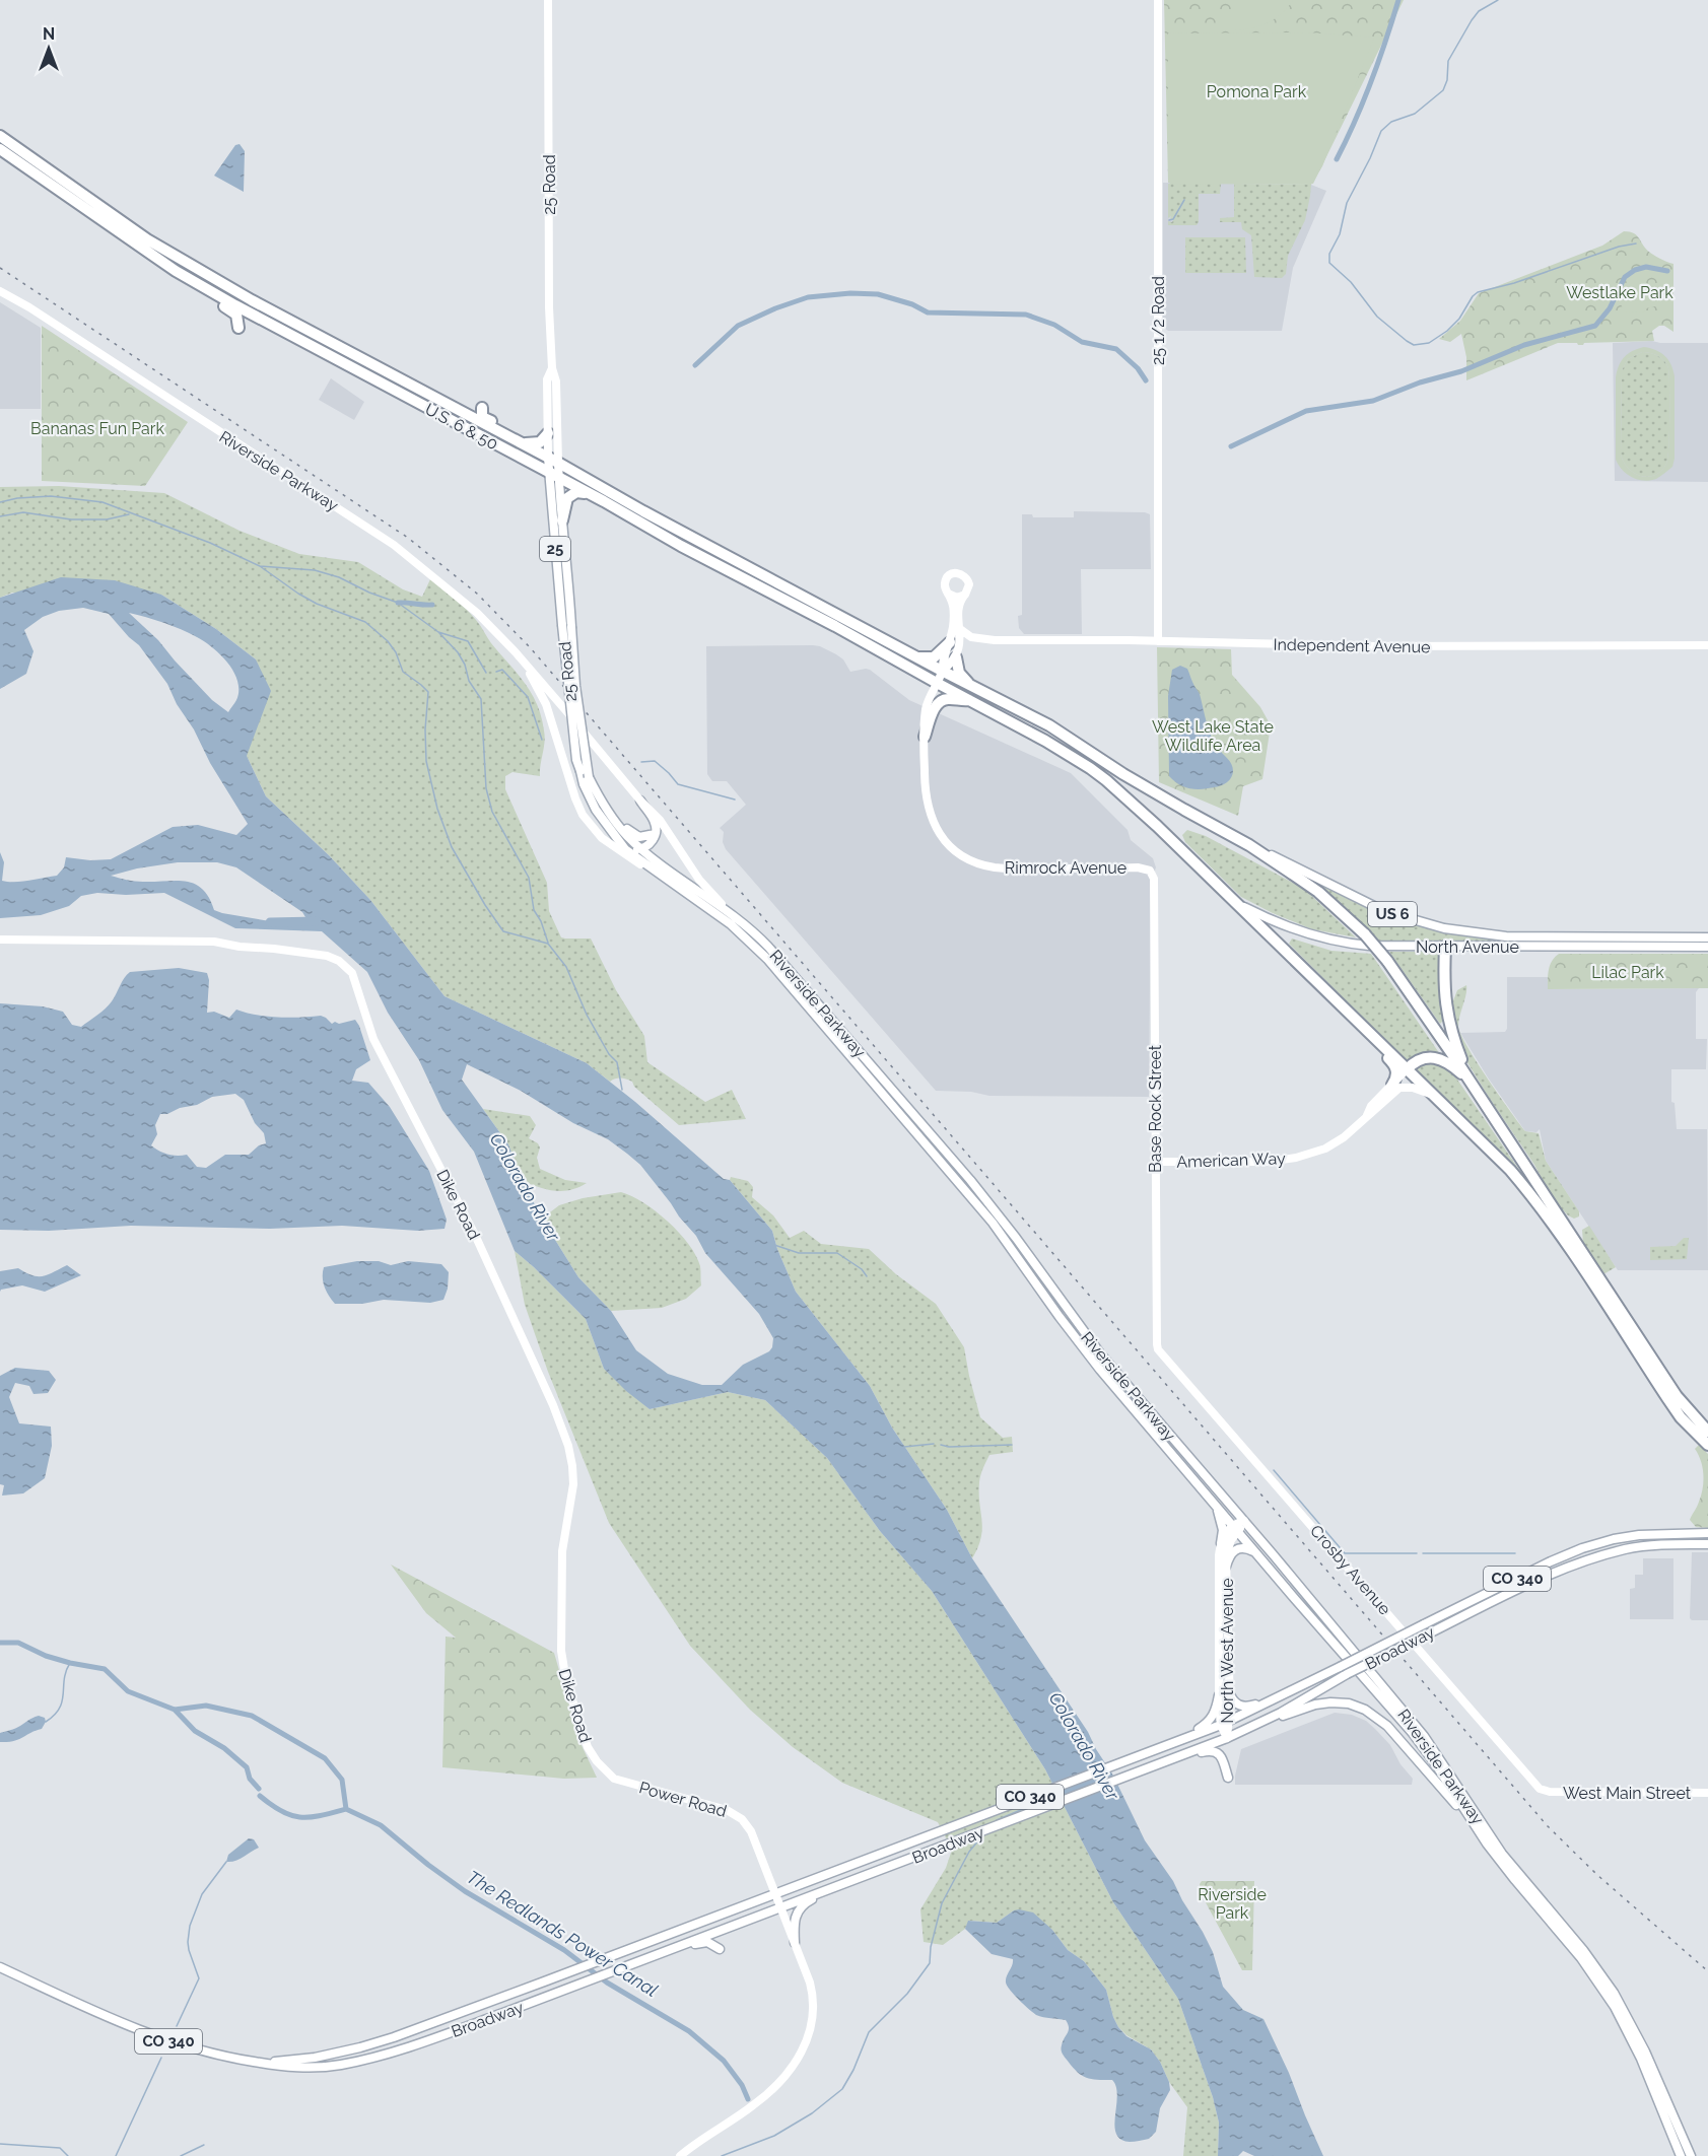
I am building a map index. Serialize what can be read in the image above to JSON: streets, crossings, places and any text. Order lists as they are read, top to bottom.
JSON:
{
  "streets": {
    "highway": ["U.S. 6 & 50"],
    "main road": [
      "25 Road",
      "Riverside Parkway",
      "25",
      "US 6",
      "North Avenue",
      "CO 340",
      "Broadway"
    ],
    "street": [
      "25 1/2 Road",
      "Independent Avenue",
      "Rimrock Avenue",
      "Base Rock Street",
      "American Way",
      "Dike Road",
      "Crosby Avenue",
      "North West Avenue",
      "West Main Street",
      "Power Road"
    ]
  },
  "crossings": [
    ["25 Road", "U.S. 6 & 50"],
    ["25 Road", "Riverside Parkway"],
    ["25 1/2 Road", "Independent Avenue"],
    ["U.S. 6 & 50", "Independent Avenue"],
    ["U.S. 6 & 50", "Rimrock Avenue"],
    ["U.S. 6 & 50", "North Avenue"],
    ["Riverside Parkway", "North West Avenue"],
    ["Independent Avenue", "Rimrock Avenue"],
    ["Rimrock Avenue", "Base Rock Street"],
    ["Base Rock Street", "American Way"],
    ["Base Rock Street", "Crosby Avenue"],
    ["Dike Road", "Power Road"],
    ["Crosby Avenue", "West Main Street"],
    ["Broadway", "North West Avenue"],
    ["Broadway", "Power Road"]
  ],
  "water": ["Colorado River", "The Redlands Power Canal"],
  "parks": [
    "Pomona Park",
    "Westlake Park",
    "Bananas Fun Park",
    "West Lake State Wildlife Area",
    "Lilac Park",
    "Riverside Park"
  ],
  "north": "top"
}
